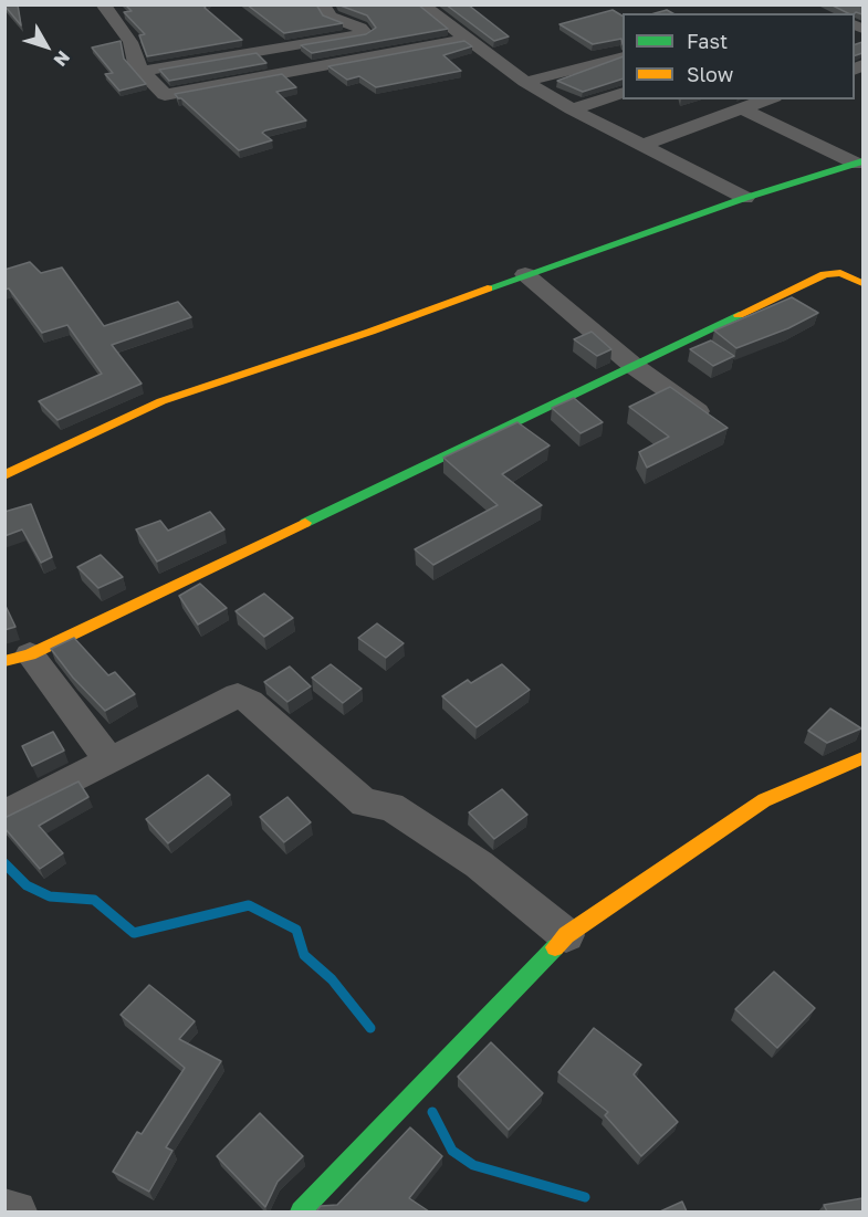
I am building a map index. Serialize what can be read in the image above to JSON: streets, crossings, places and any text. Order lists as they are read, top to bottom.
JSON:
{
  "legend": ["Fast", "Slow"],
  "north": "bottom right"
}
